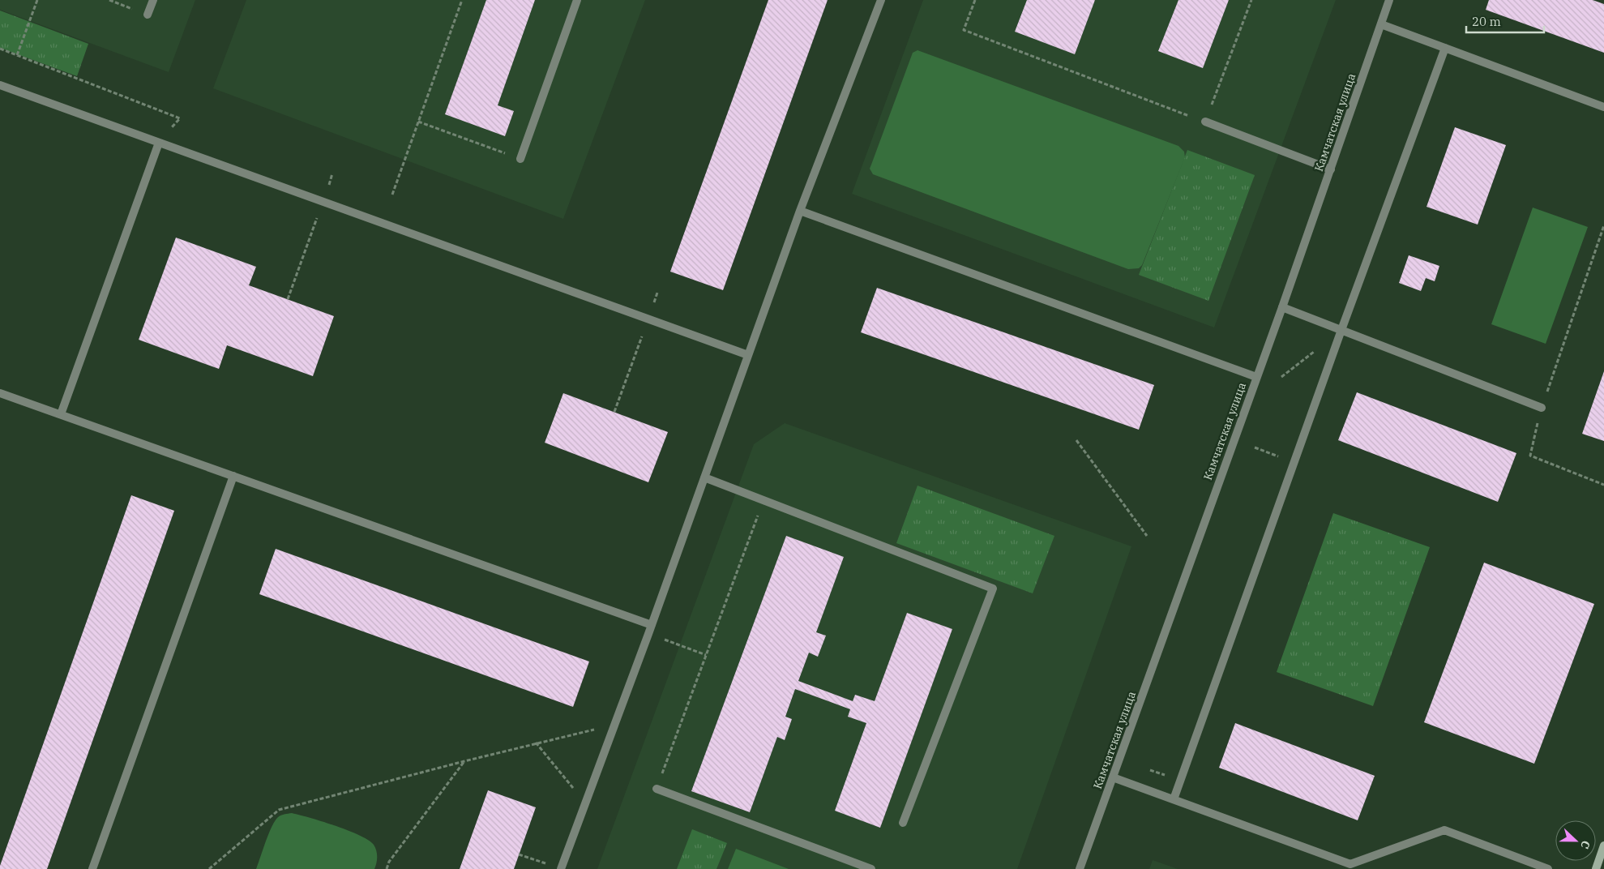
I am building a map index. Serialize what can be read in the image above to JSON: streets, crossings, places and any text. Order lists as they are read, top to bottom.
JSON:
{
  "streets": {
    "street": ["Камчатская улица"]
  },
  "scale_bar": "20 m",
  "north": "right"
}
